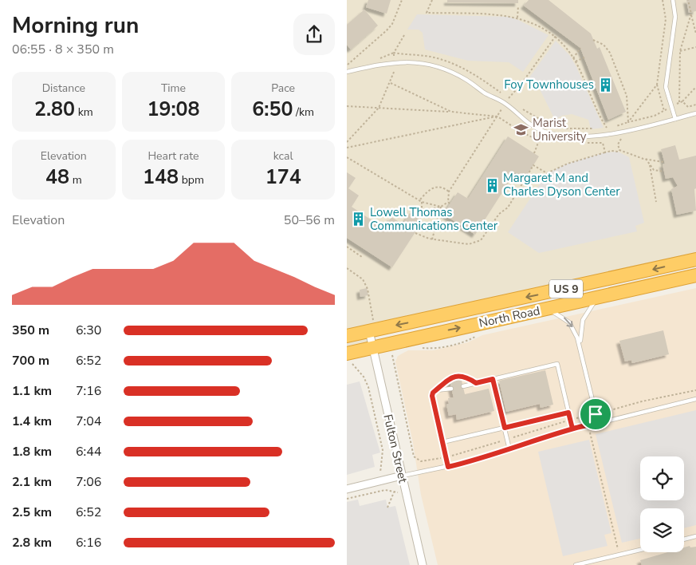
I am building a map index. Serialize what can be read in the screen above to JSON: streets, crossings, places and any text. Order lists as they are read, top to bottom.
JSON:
{
  "streets": {
    "highway": ["US 9", "North Road"],
    "street": ["Fulton Street"]
  },
  "crossings": [
    ["North Road", "Fulton Street"]
  ],
  "places": {
    "building": ["Foy Townhouses", "Margaret M and Charles Dyson Center", "Lowell Thomas Communications Center"],
    "school or university": ["Marist University"]
  },
  "page": {
    "heading": ["Morning run", "06:55 · 8 × 350 m"],
    "stats": [
      ["Distance", "2.80 km"],
      ["Time", "19:08"],
      ["Pace", "6:50 /km"],
      ["Elevation", "48 m"],
      ["Heart rate", "148 bpm"],
      ["kcal", "174"]
    ],
    "chart": ["Elevation", "50–56 m"],
    "list": [
      {
        "name": "350 m",
        "note": "6:30"
      },
      {
        "name": "700 m",
        "note": "6:52"
      },
      {
        "name": "1.1 km",
        "note": "7:16"
      },
      {
        "name": "1.4 km",
        "note": "7:04"
      },
      {
        "name": "1.8 km",
        "note": "6:44"
      },
      {
        "name": "2.1 km",
        "note": "7:06"
      },
      {
        "name": "2.5 km",
        "note": "6:52"
      },
      {
        "name": "2.8 km",
        "note": "6:16"
      }
    ]
  }
}
